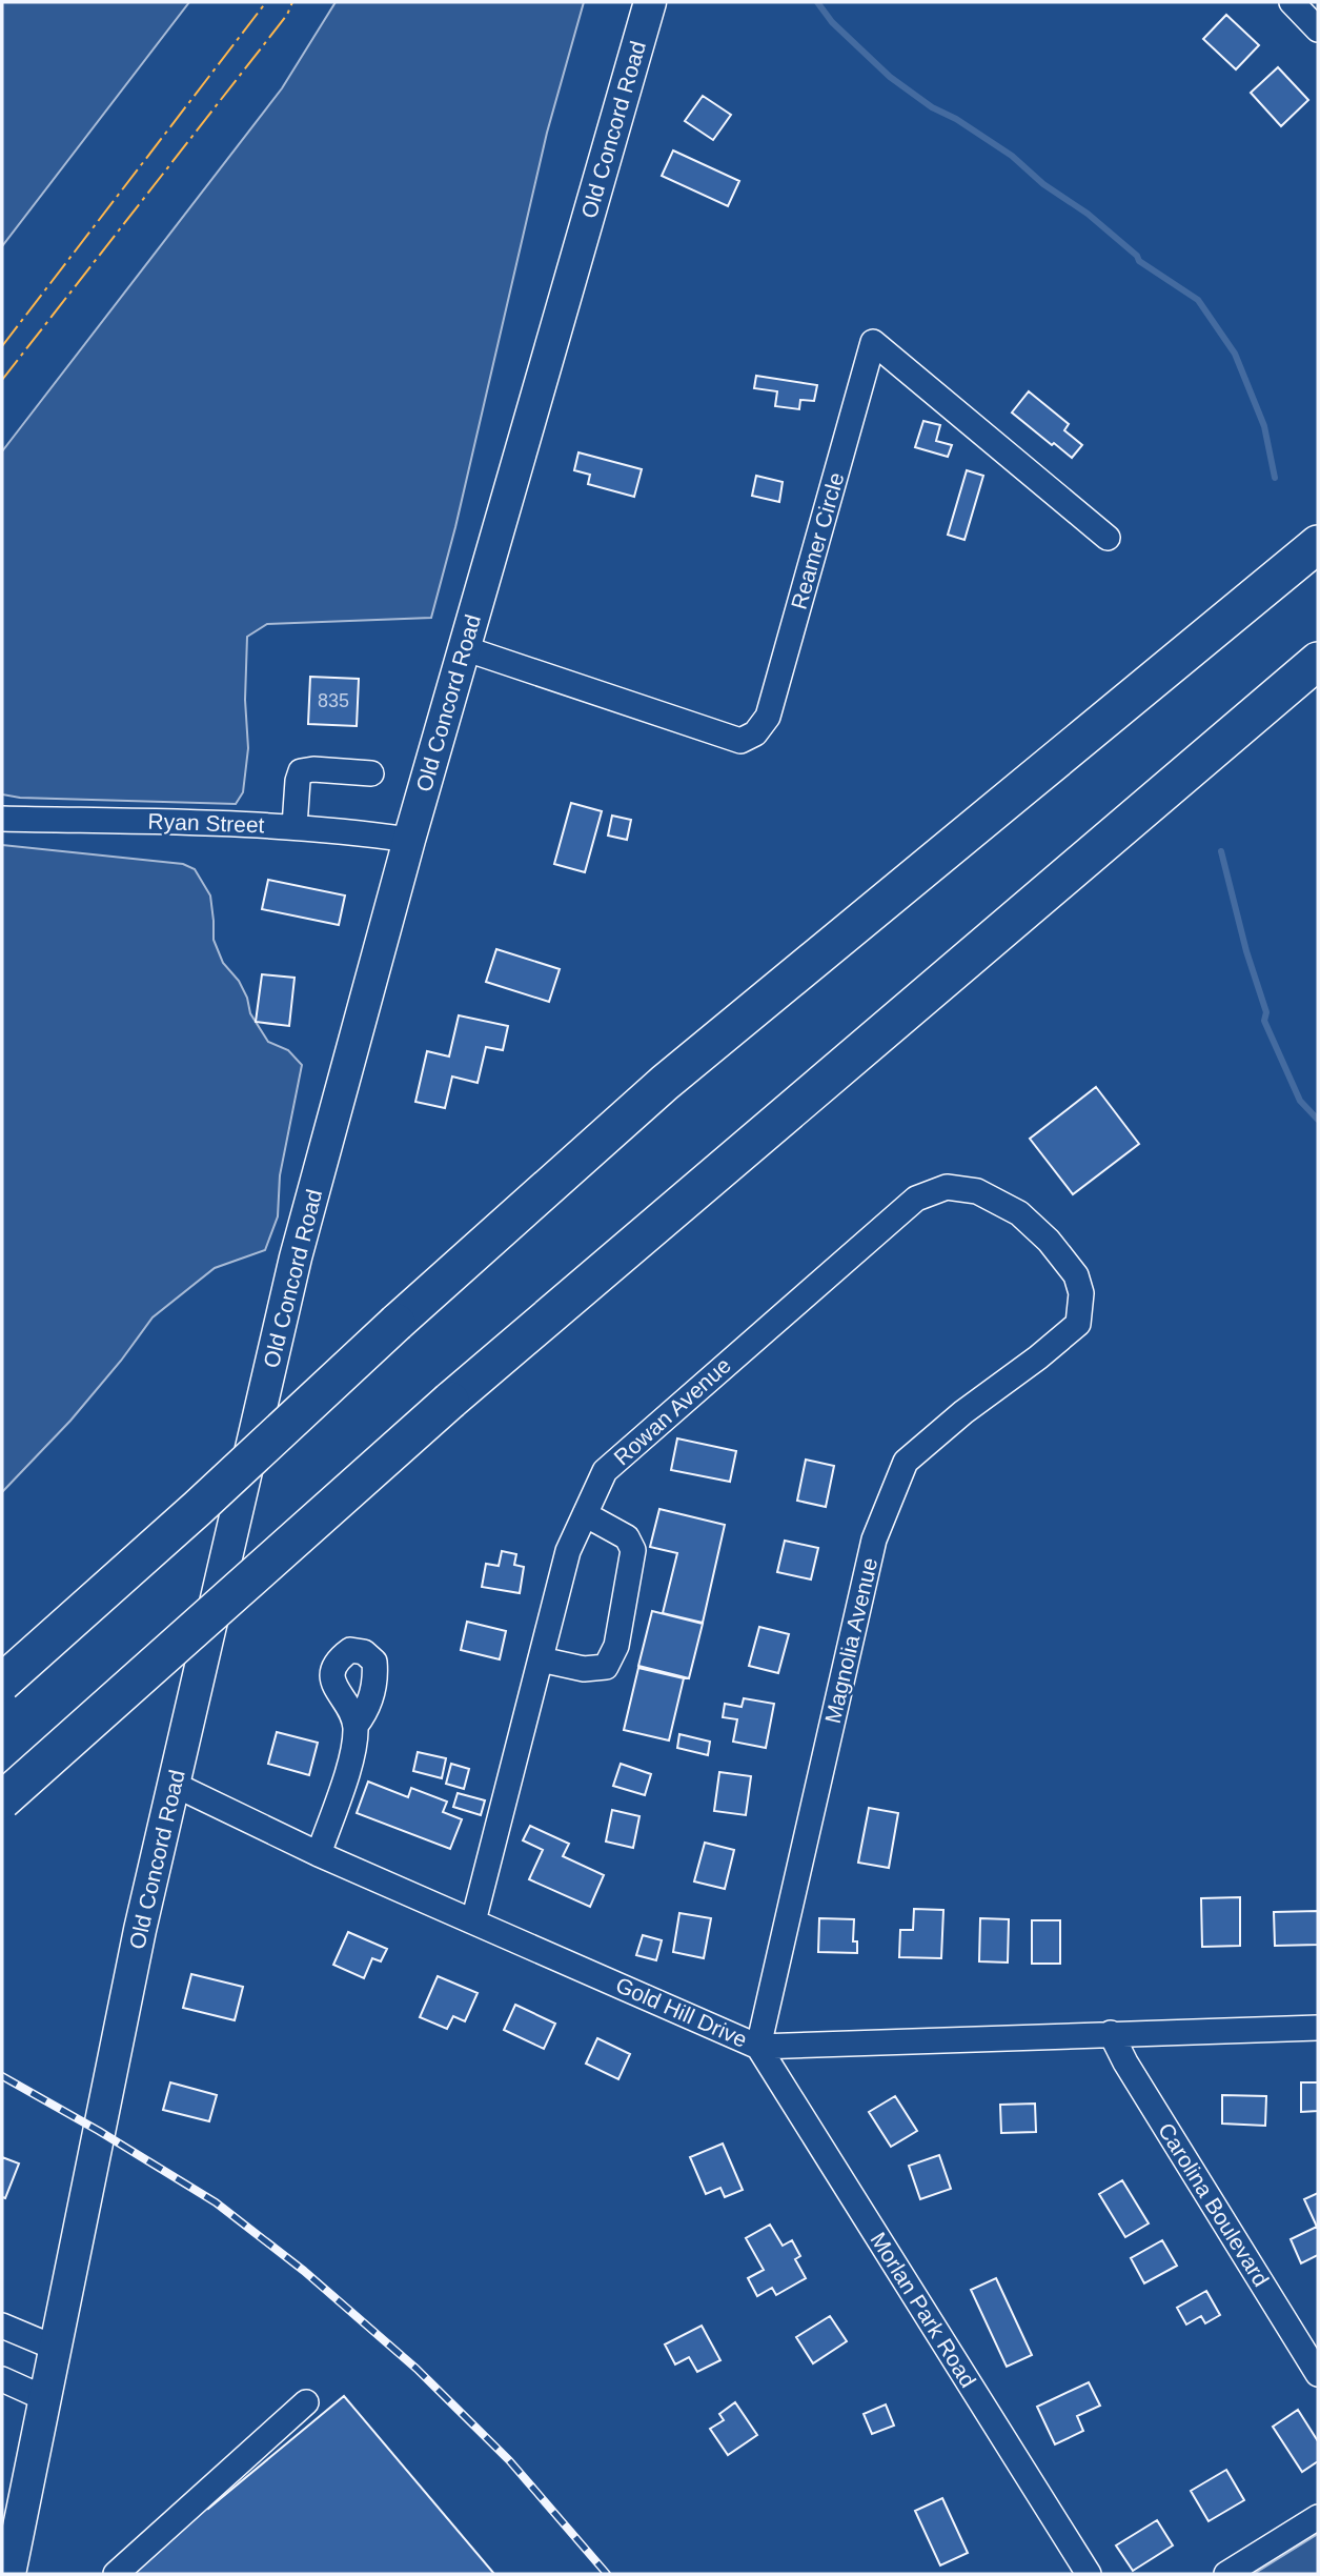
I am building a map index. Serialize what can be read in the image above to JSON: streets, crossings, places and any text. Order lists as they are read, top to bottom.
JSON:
{
  "streets": {
    "main road": ["Old Concord Road"],
    "street": [
      "Reamer Circle",
      "Ryan Street",
      "Rowan Avenue",
      "Magnolia Avenue",
      "Gold Hill Drive",
      "Carolina Boulevard",
      "Morlan Park Road"
    ]
  },
  "crossings": [
    ["Old Concord Road", "Reamer Circle"],
    ["Old Concord Road", "Ryan Street"],
    ["Old Concord Road", "Gold Hill Drive"],
    ["Rowan Avenue", "Magnolia Avenue"],
    ["Rowan Avenue", "Gold Hill Drive"],
    ["Magnolia Avenue", "Gold Hill Drive"],
    ["Magnolia Avenue", "Morlan Park Road"],
    ["Gold Hill Drive", "Carolina Boulevard"],
    ["Gold Hill Drive", "Morlan Park Road"]
  ],
  "house_numbers": ["835"]
}
